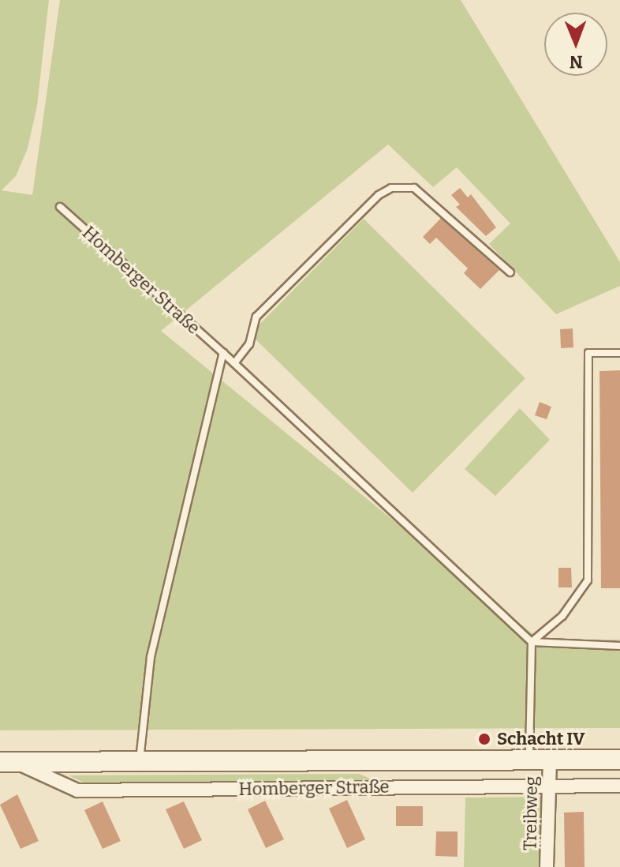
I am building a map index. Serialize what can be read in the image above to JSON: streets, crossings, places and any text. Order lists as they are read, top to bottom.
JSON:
{
  "streets": {
    "main road": ["Homberger Straße"],
    "street": ["Treibweg"]
  },
  "crossings": [
    ["Homberger Straße", "Treibweg"]
  ],
  "places": ["Schacht IV"],
  "north": "bottom"
}
